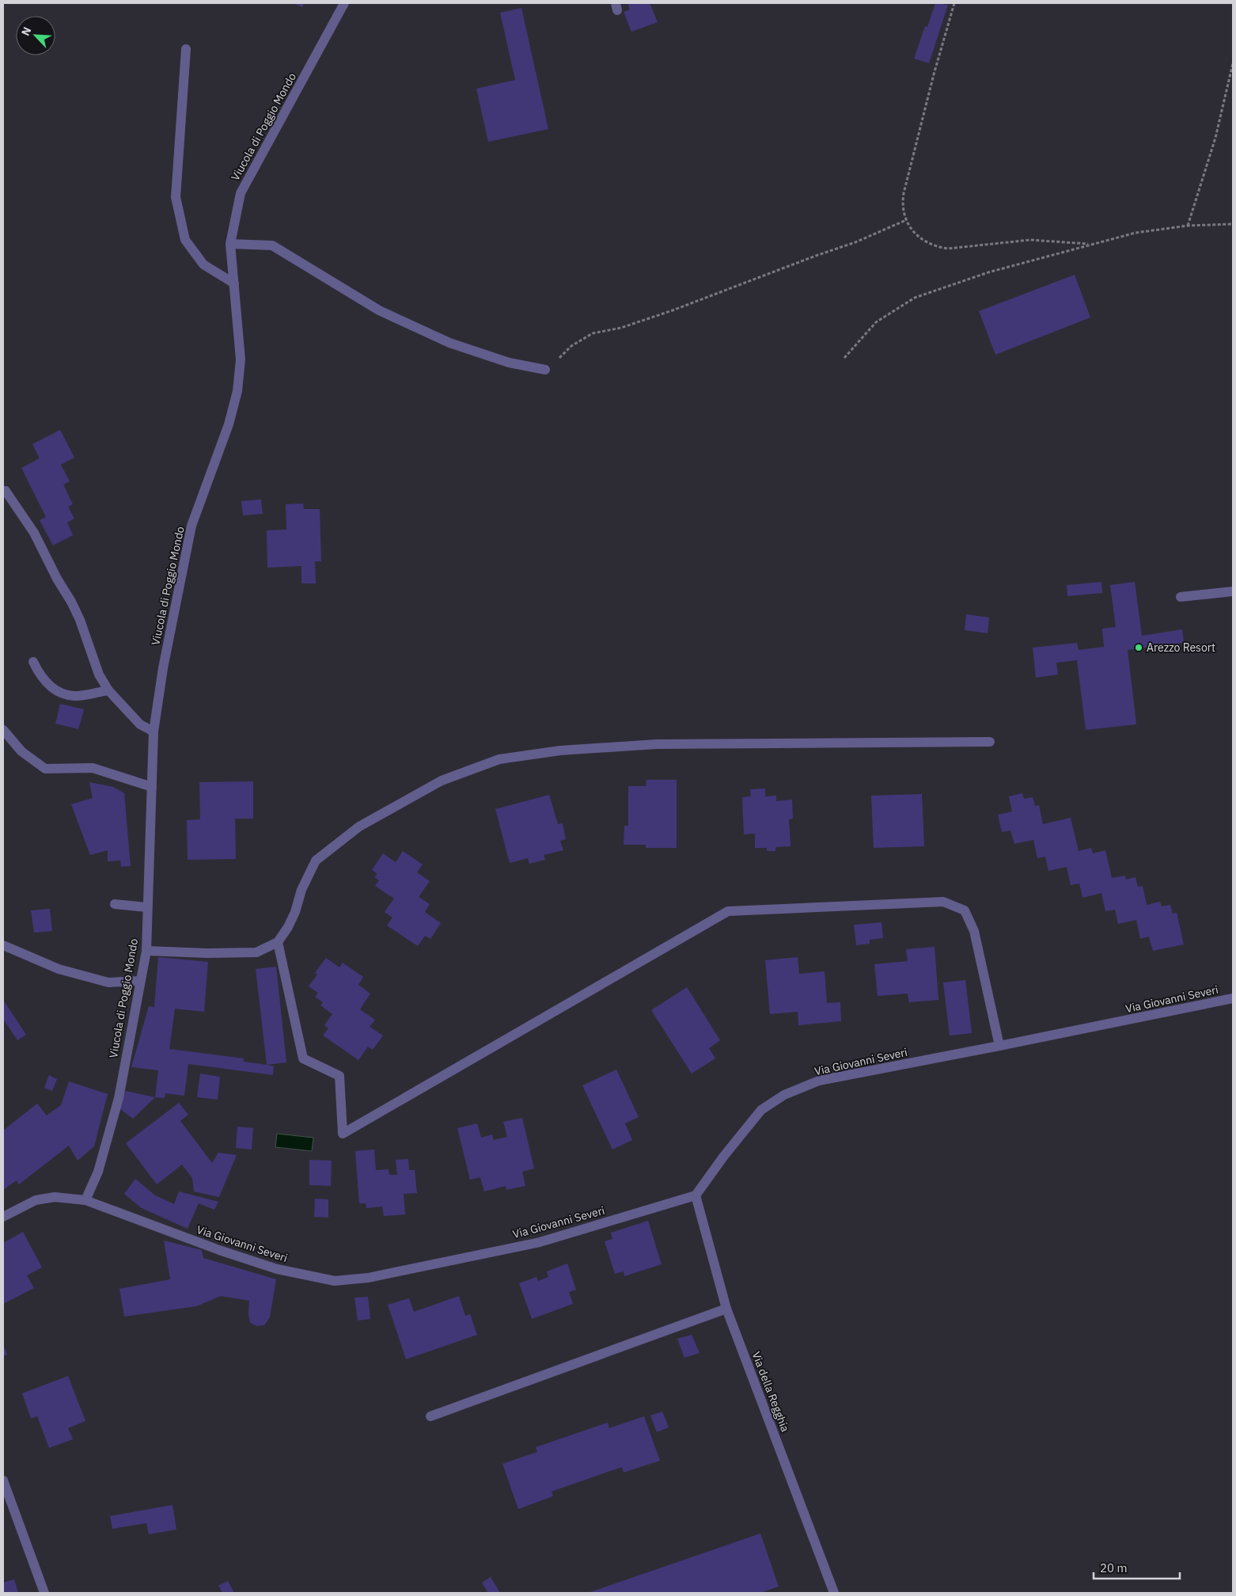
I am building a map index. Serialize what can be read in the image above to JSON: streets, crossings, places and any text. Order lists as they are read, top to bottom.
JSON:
{
  "streets": {
    "street": ["Viucola di Poggio Mondo", "Via Giovanni Severi", "Via della Regghia"]
  },
  "crossings": [
    ["Viucola di Poggio Mondo", "Via Giovanni Severi"],
    ["Via Giovanni Severi", "Via della Regghia"]
  ],
  "places": ["Arezzo Resort"],
  "scale_bar": "20 m",
  "north": "top left"
}
